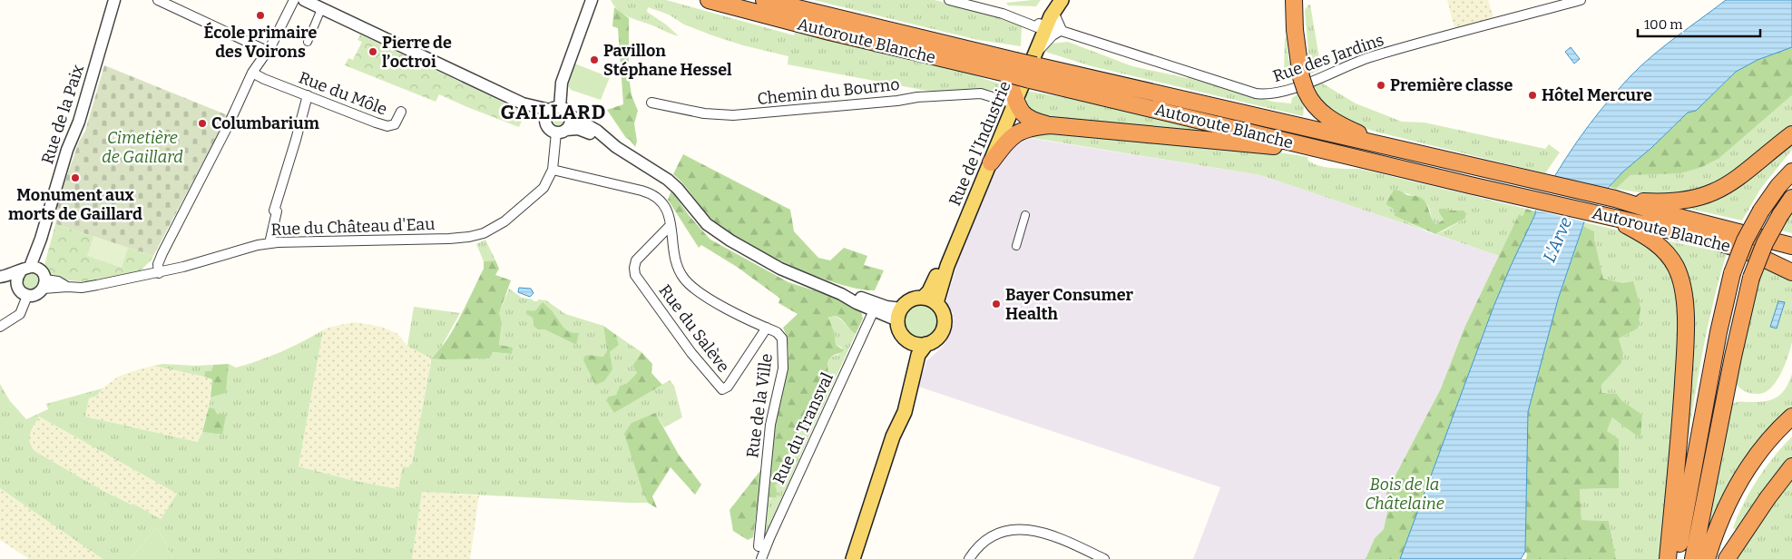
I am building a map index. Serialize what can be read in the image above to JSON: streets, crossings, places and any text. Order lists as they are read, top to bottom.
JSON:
{
  "streets": {
    "highway": ["Autoroute Blanche"],
    "main road": ["Rue de l'Industrie"],
    "street": [
      "Rue des Jardins",
      "Chemin du Bourno",
      "Rue du Môle",
      "Rue de la Paix",
      "Rue du Château d'Eau",
      "Rue du Salève",
      "Rue de la Ville",
      "Rue du Transval"
    ]
  },
  "crossings": [
    ["Autoroute Blanche", "Chemin du Bourno"],
    ["Autoroute Blanche", "Rue de l'Industrie"],
    ["Rue des Jardins", "Rue de l'Industrie"],
    ["Chemin du Bourno", "Rue de l'Industrie"],
    ["Rue de la Paix", "Rue du Château d'Eau"],
    ["Rue du Château d'Eau", "Rue de la Ville"],
    ["Rue du Salève", "Rue de la Ville"]
  ],
  "districts": ["GAILLARD"],
  "water": ["L'Arve"],
  "parks": ["Cimetière de Gaillard", "Bois de la Châtelaine"],
  "places": [
    "École primaire des Voirons",
    "Pierre de l’octroi",
    "Pavillon Stéphane Hessel",
    "Première classe",
    "Hôtel Mercure",
    "Columbarium",
    "Monument aux morts de Gaillard",
    "Bayer Consumer Health"
  ],
  "scale_bar": "100 m"
}
